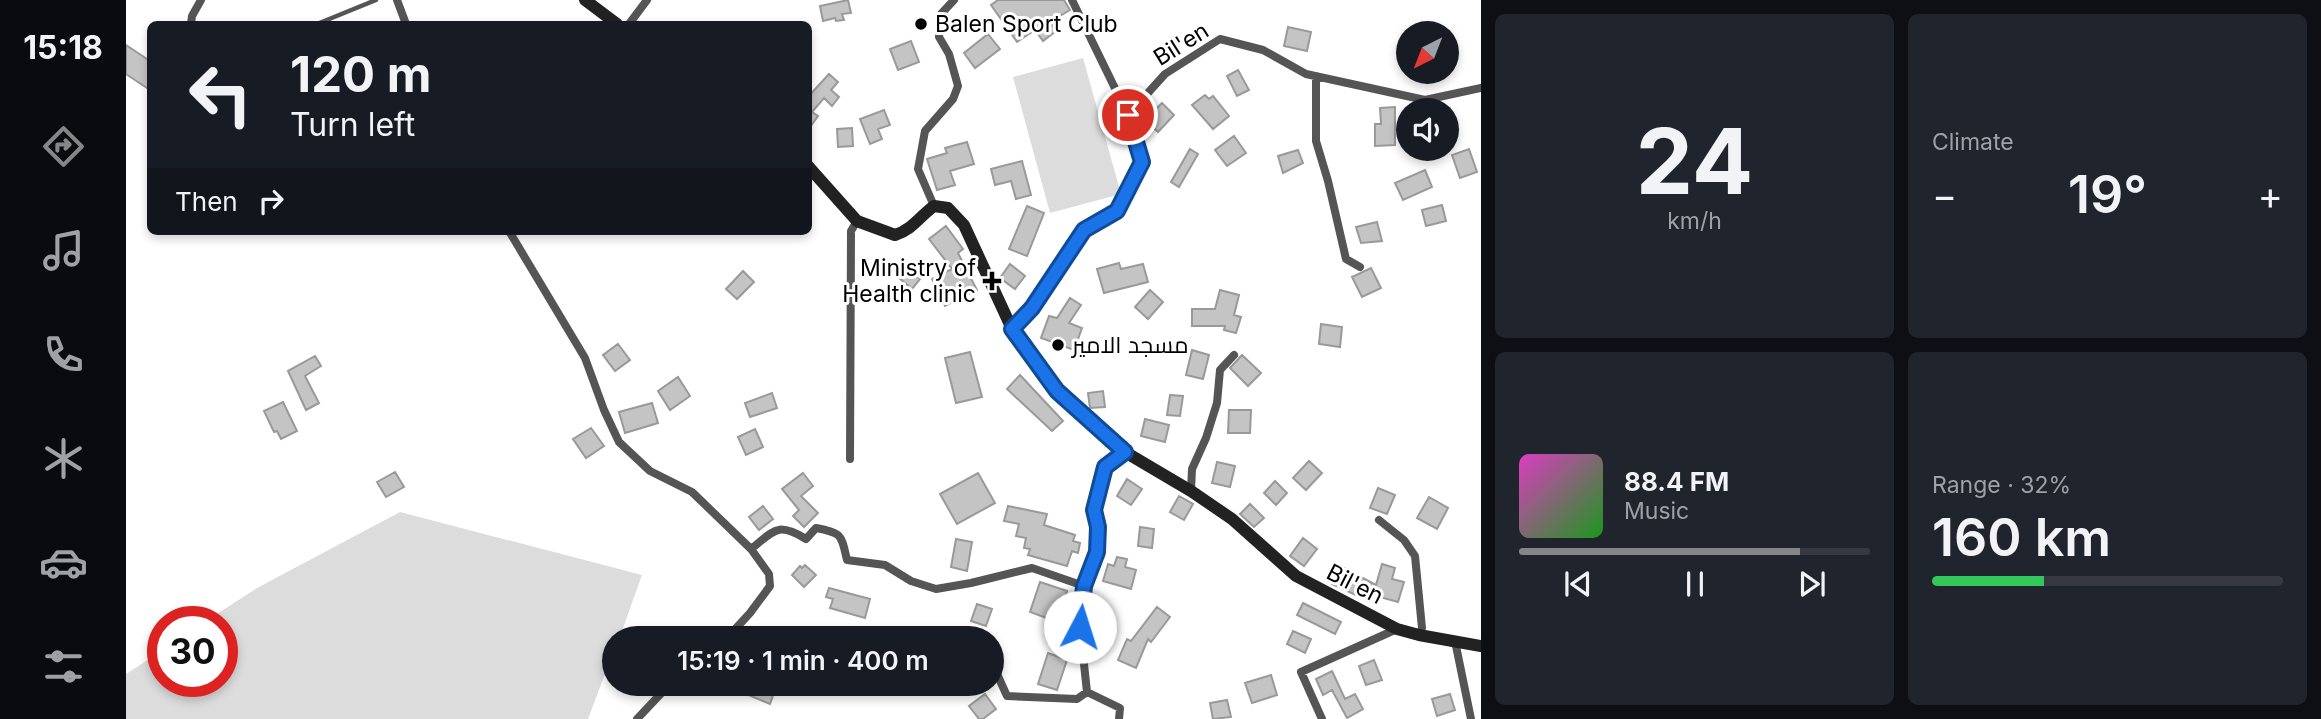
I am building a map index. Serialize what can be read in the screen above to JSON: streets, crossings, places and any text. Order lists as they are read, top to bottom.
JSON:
{
  "streets": {
    "street": ["Bil'en"]
  },
  "places": {
    "other": ["Balen Sport Club", "مسجد الامير"],
    "health": ["Ministry of Health clinic"]
  },
  "north": "bottom left",
  "page": {
    "tabs": "15:18",
    "tile": [
      ["24", "km/h"],
      "Climate",
      ["Range · 32%", "160 km"]
    ],
    "turn": ["120 m", "Turn left"],
    "heat": ["−", "19°", "+"],
    "then": "Then",
    "song": ["88.4 FM", "Music"],
    "limit": "30",
    "trip": "15:19 · 1 min · 400 m"
  }
}
